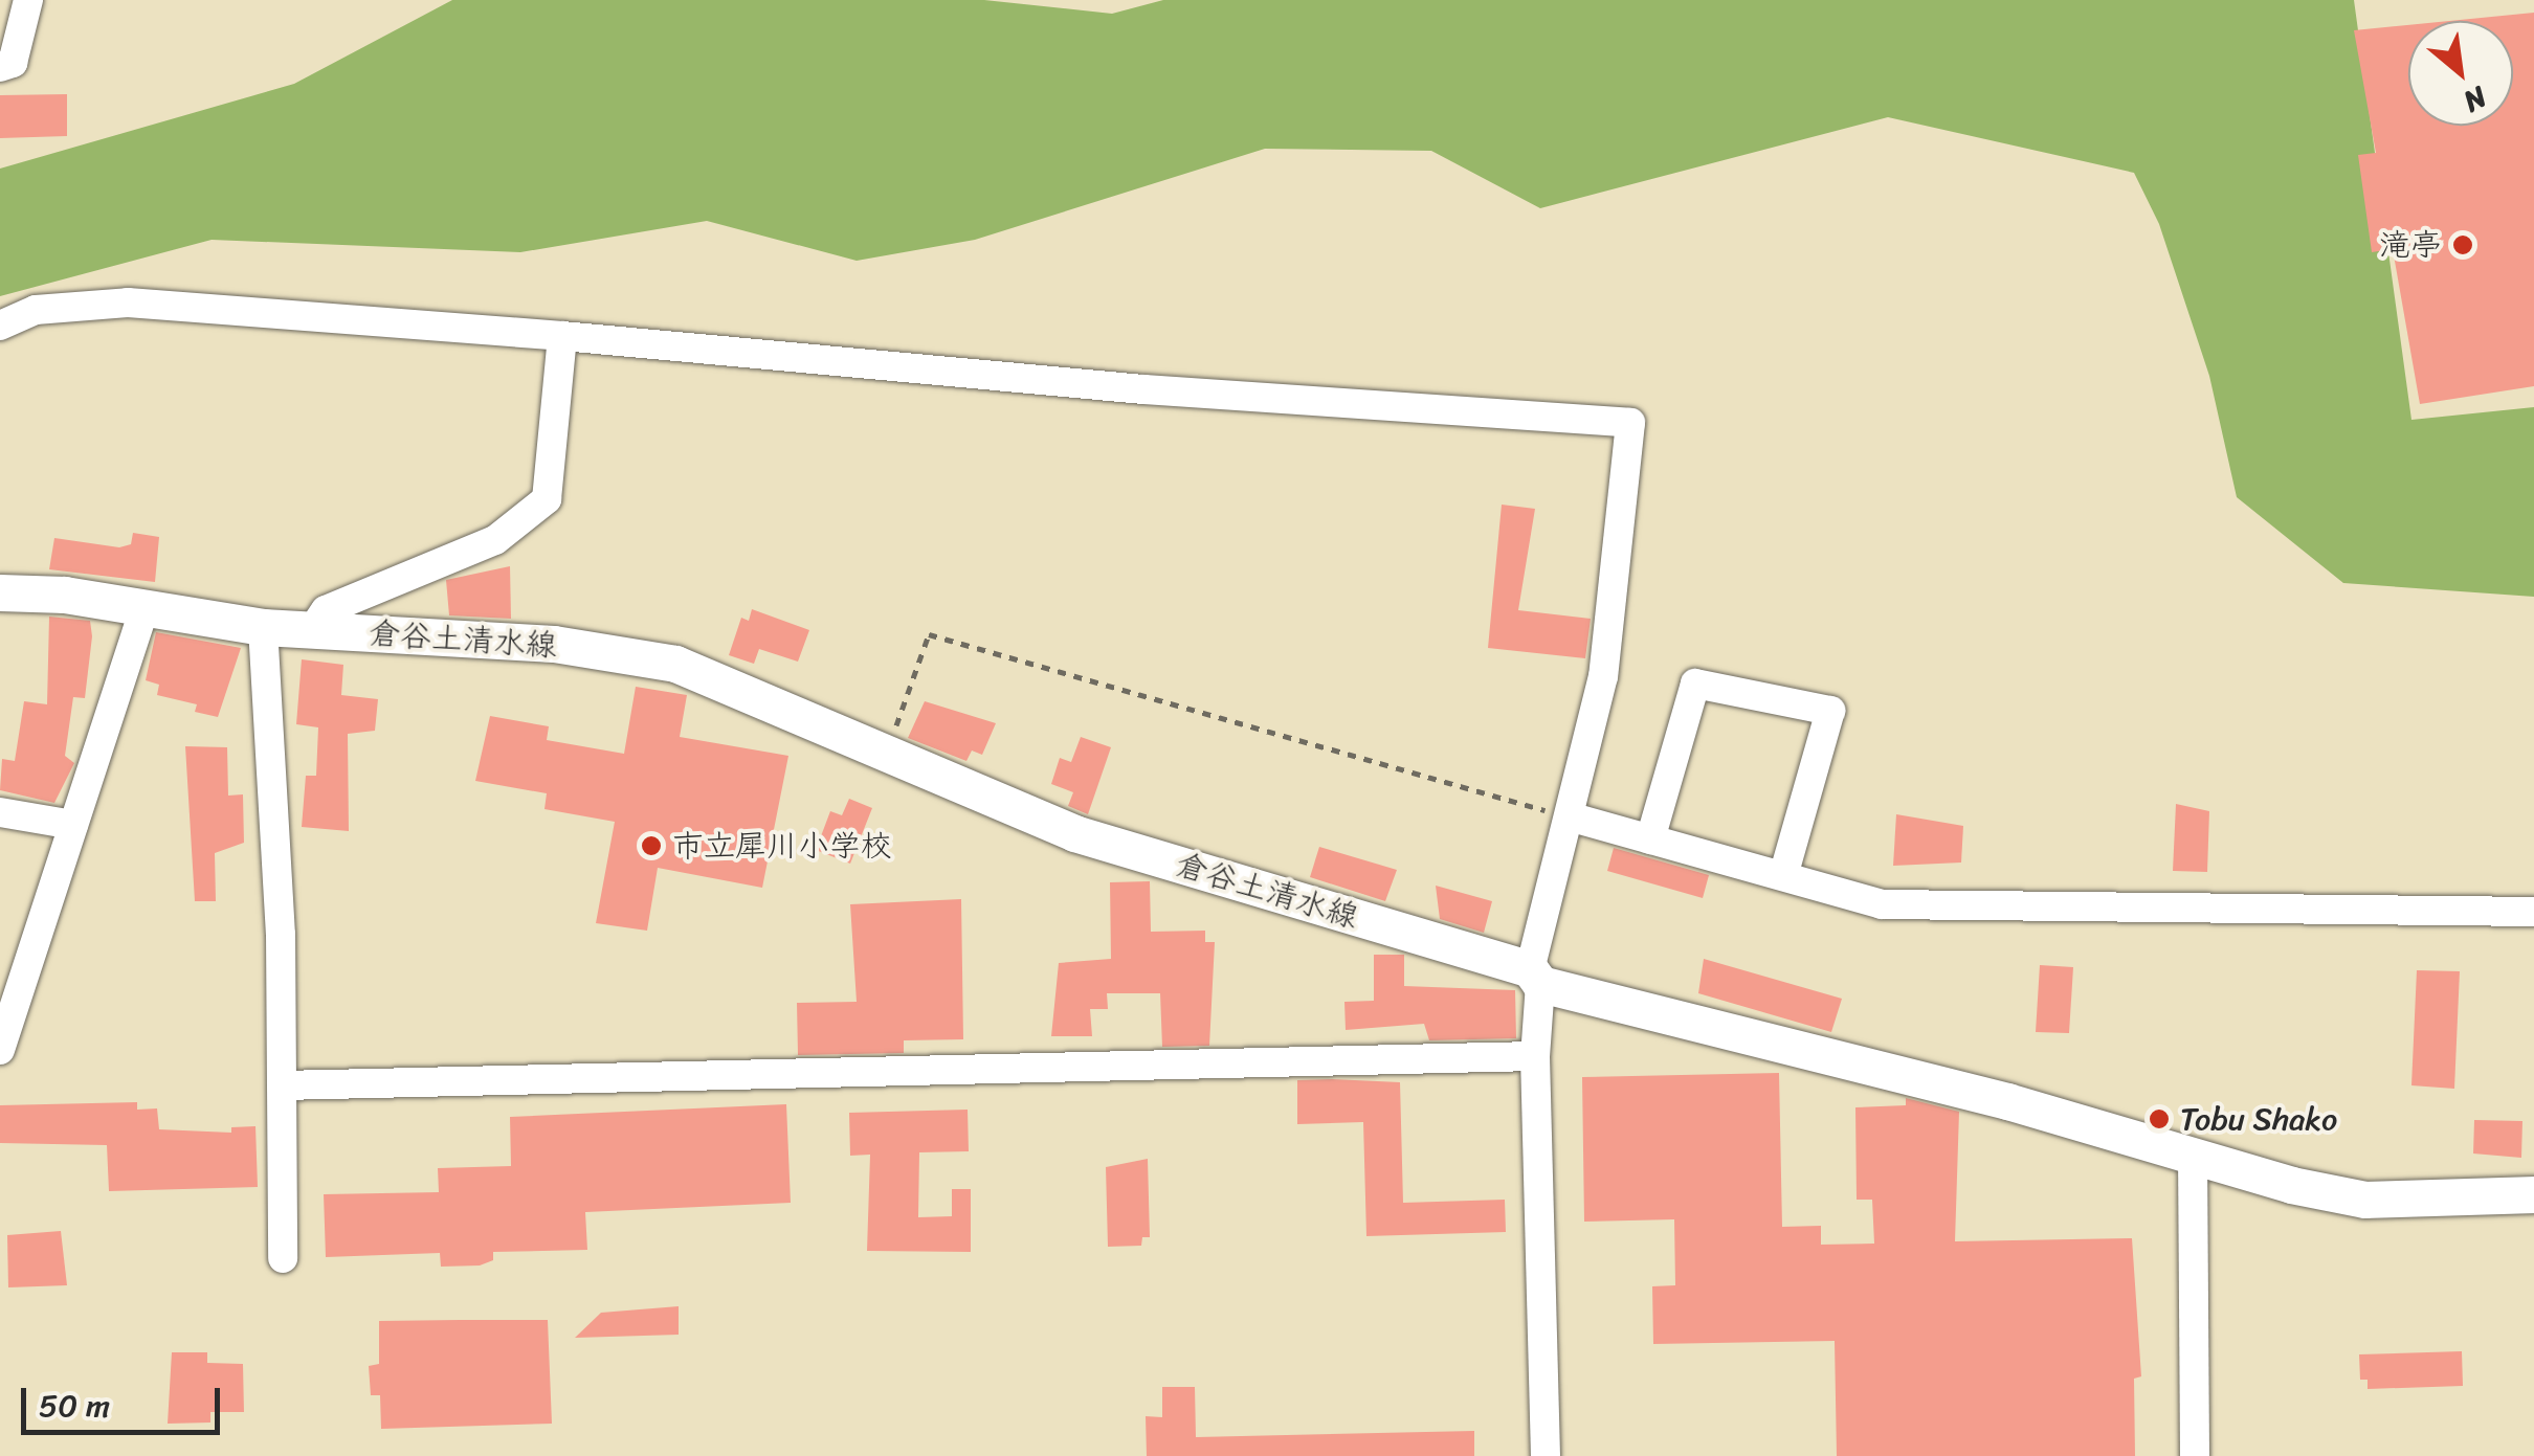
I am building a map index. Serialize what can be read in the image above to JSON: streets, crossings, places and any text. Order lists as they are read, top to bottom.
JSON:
{
  "streets": {
    "main road": ["倉谷土清水線"]
  },
  "places": ["滝亭", "市立犀川小学校", "Tobu Shako"],
  "scale_bar": "50 m",
  "north": "bottom right"
}
